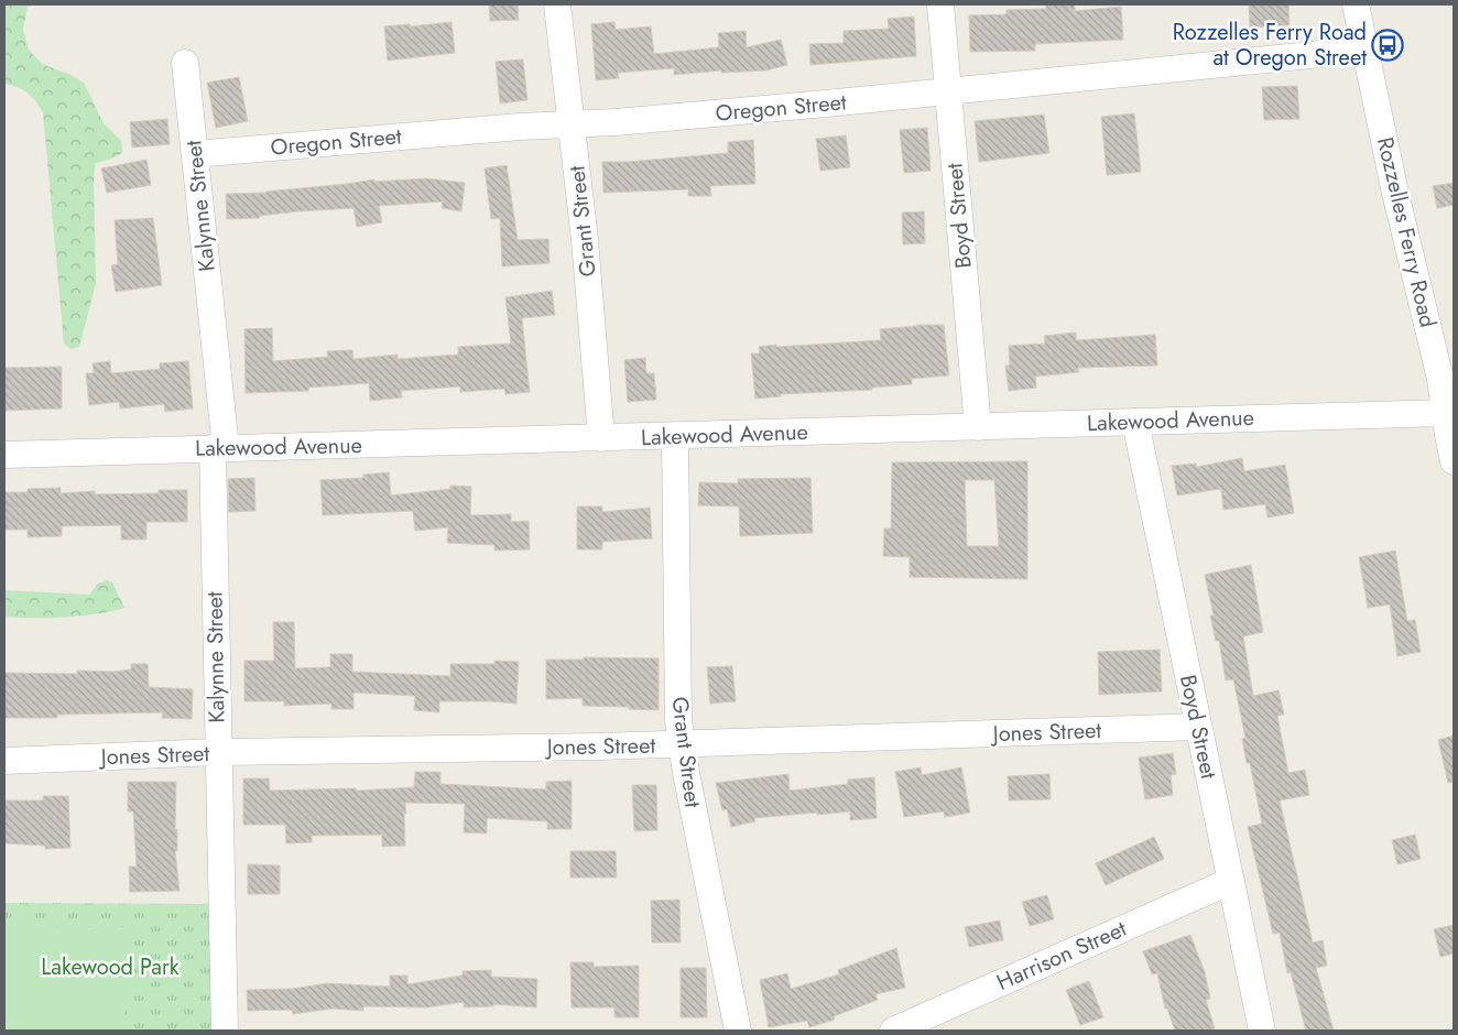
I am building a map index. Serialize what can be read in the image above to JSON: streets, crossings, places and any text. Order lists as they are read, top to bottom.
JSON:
{
  "streets": {
    "street": [
      "Oregon Street",
      "Kalynne Street",
      "Boyd Street",
      "Grant Street",
      "Rozzelles Ferry Road",
      "Lakewood Avenue",
      "Jones Street",
      "Harrison Street"
    ]
  },
  "crossings": [
    ["Oregon Street", "Kalynne Street"],
    ["Oregon Street", "Boyd Street"],
    ["Oregon Street", "Grant Street"],
    ["Oregon Street", "Rozzelles Ferry Road"],
    ["Kalynne Street", "Lakewood Avenue"],
    ["Kalynne Street", "Jones Street"],
    ["Boyd Street", "Lakewood Avenue"],
    ["Boyd Street", "Jones Street"],
    ["Boyd Street", "Harrison Street"],
    ["Grant Street", "Lakewood Avenue"],
    ["Grant Street", "Jones Street"],
    ["Rozzelles Ferry Road", "Lakewood Avenue"]
  ],
  "parks": ["Lakewood Park"],
  "places": {
    "bus stop": ["Rozzelles Ferry Road at Oregon Street"]
  }
}
